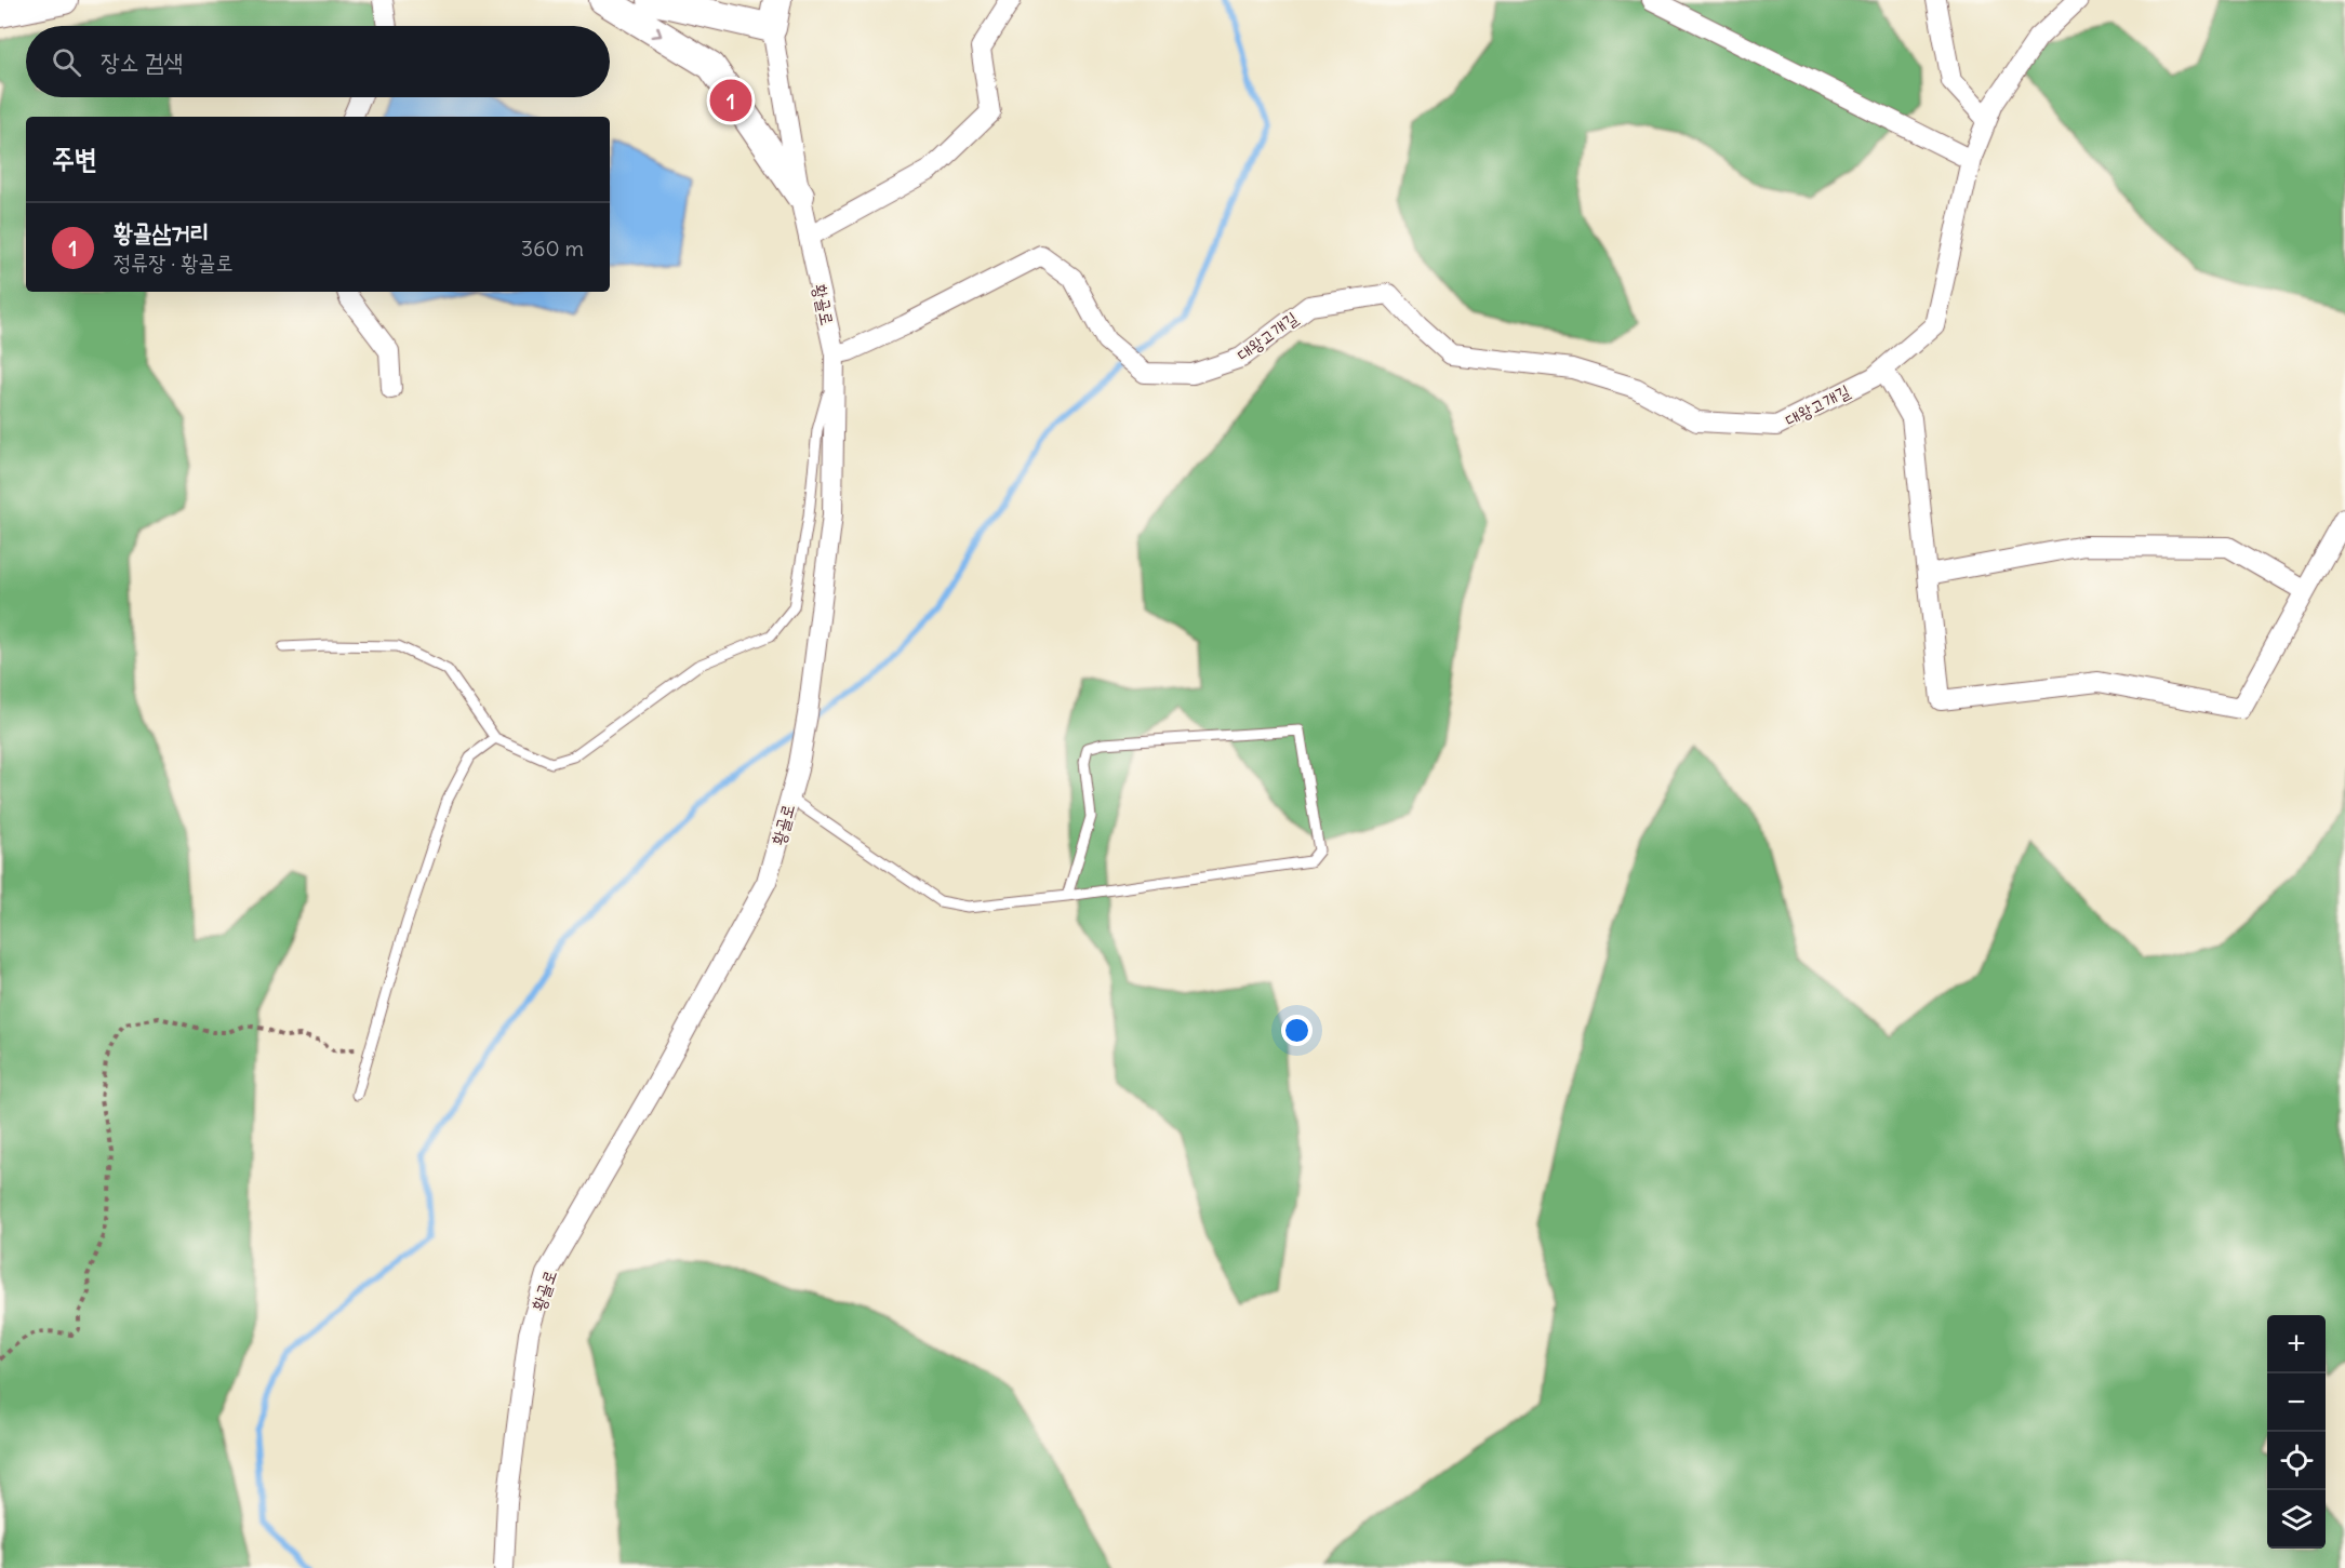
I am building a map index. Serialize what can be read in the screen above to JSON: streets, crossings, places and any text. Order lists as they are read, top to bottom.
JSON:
{
  "streets": {
    "street": ["황골로", "대왕고개길"]
  },
  "crossings": [
    ["황골로", "대왕고개길"]
  ],
  "page": {
    "search": "장소 검색",
    "pins": "1",
    "heading": "주변",
    "list": [
      {
        "mark": "1",
        "name": "황골삼거리",
        "note": "정류장 · 황골로",
        "value": "360 m"
      }
    ],
    "map_buttons": ["+", "−"]
  }
}
